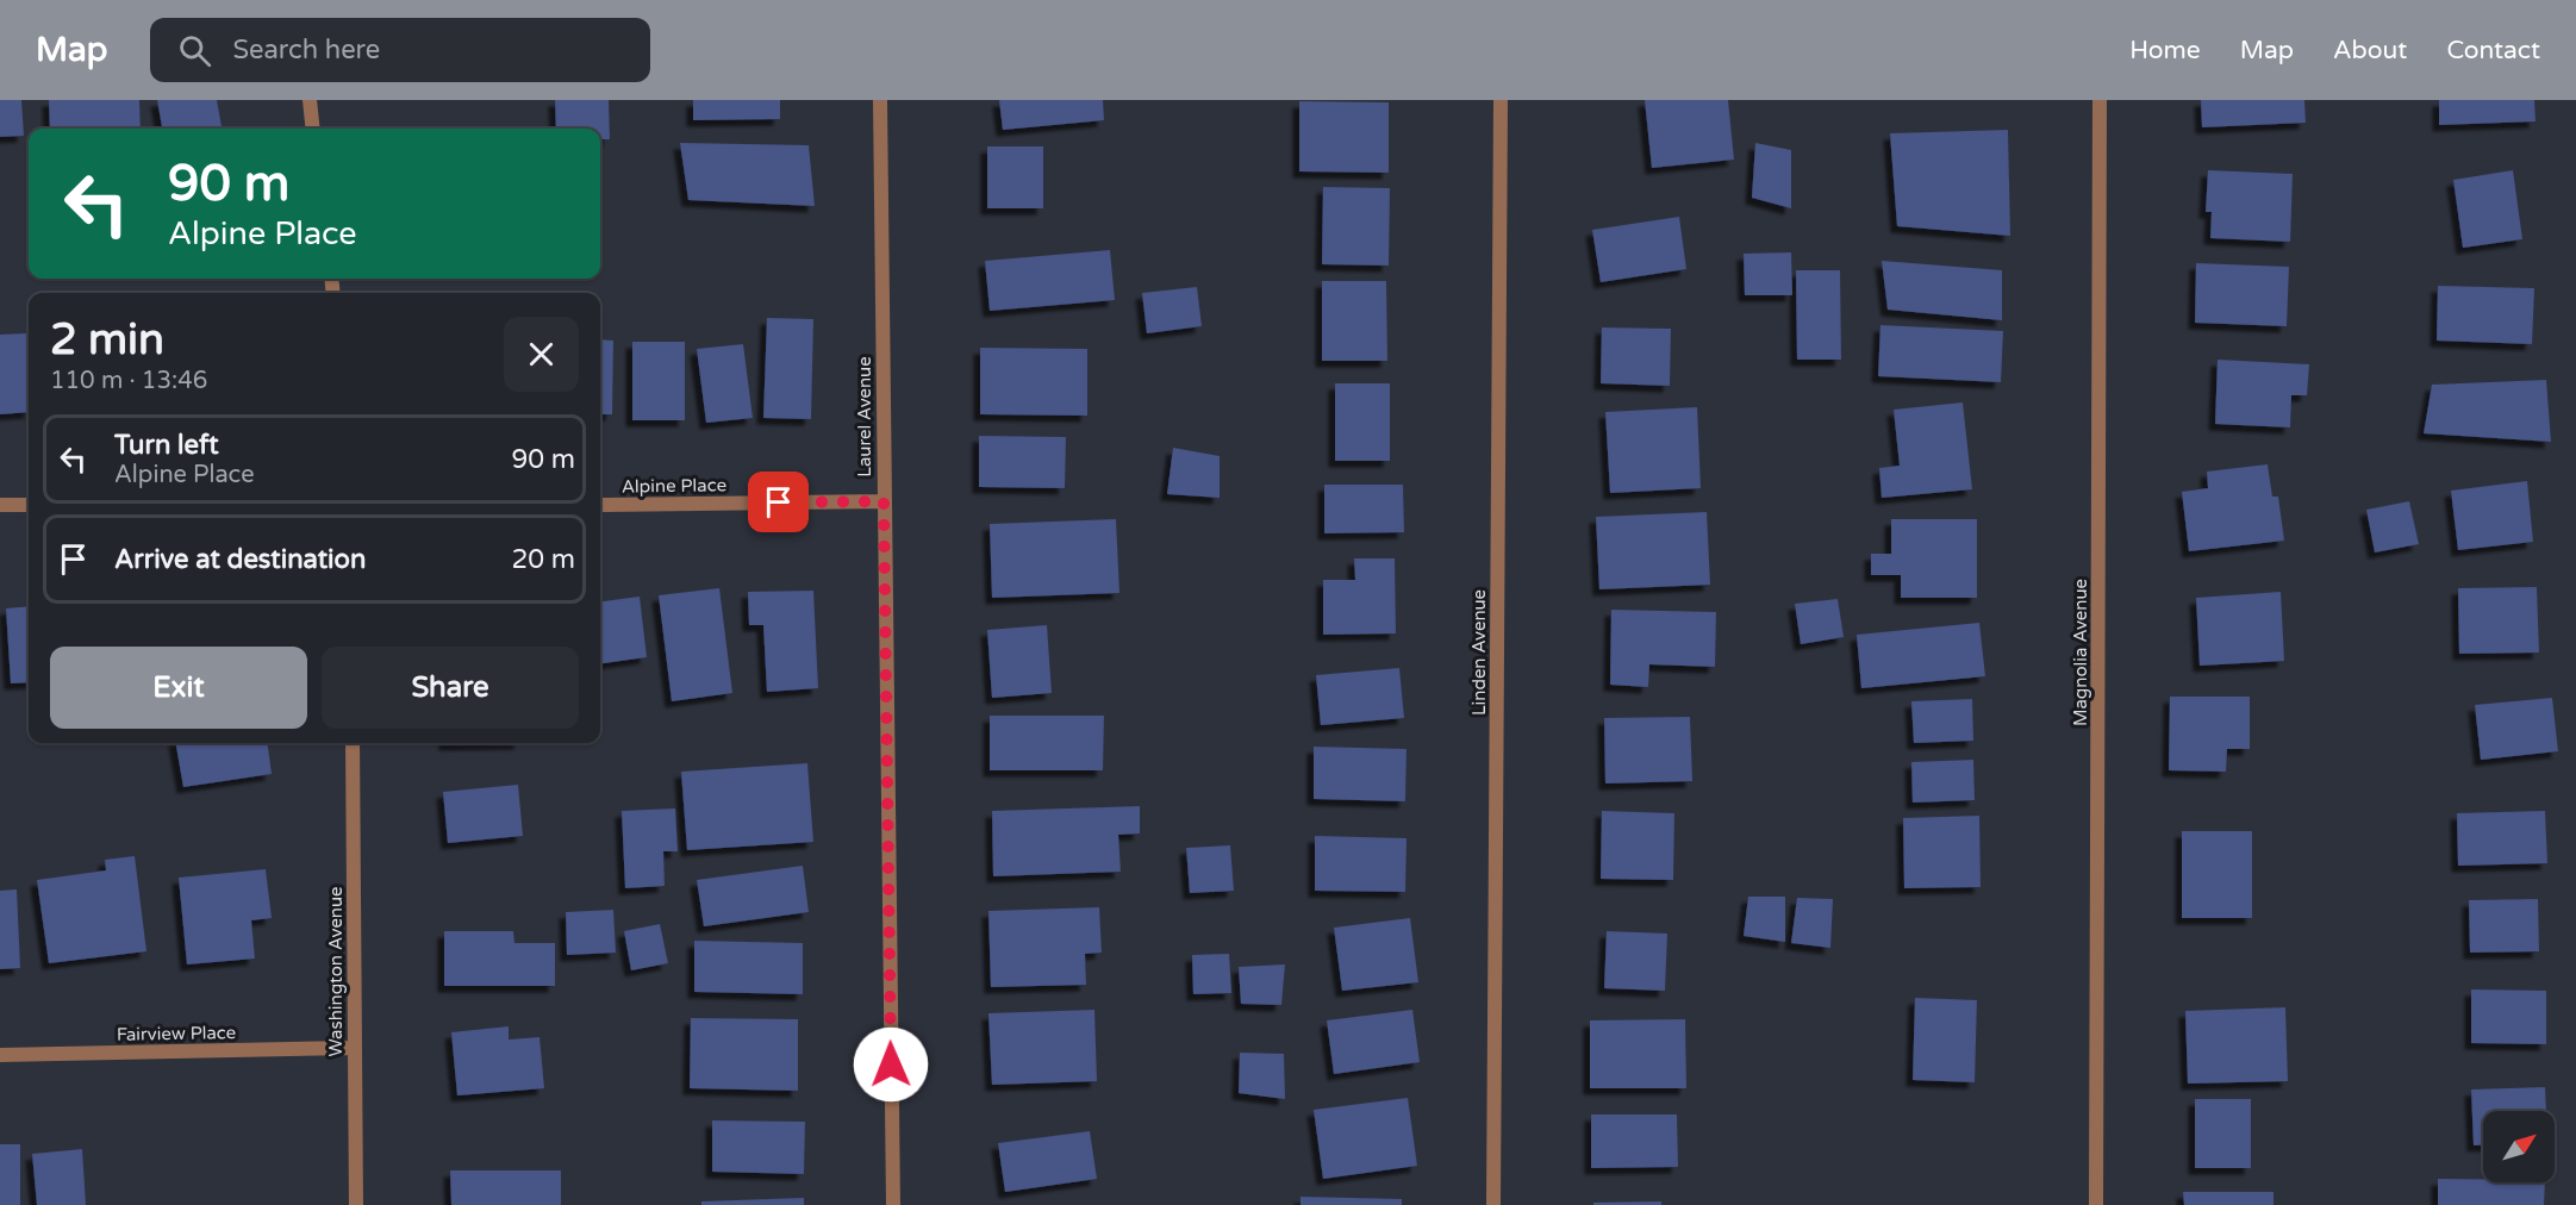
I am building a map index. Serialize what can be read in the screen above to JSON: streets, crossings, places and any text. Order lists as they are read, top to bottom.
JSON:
{
  "streets": {
    "street": [
      "Laurel Avenue",
      "Alpine Place",
      "Linden Avenue",
      "Magnolia Avenue",
      "Washington Avenue",
      "Fairview Place"
    ]
  },
  "crossings": [
    ["Laurel Avenue", "Alpine Place"],
    ["Washington Avenue", "Fairview Place"]
  ],
  "north": "top right",
  "page": {
    "header": "Map",
    "search": "Search here",
    "nav": [
      "Home",
      "Map",
      "About",
      "Contact"
    ],
    "turn": ["90 m", "Alpine Place"],
    "heading": ["2 min", "110 m · 13:46"],
    "list": [
      {
        "name": "Turn left",
        "note": "Alpine Place",
        "value": "90 m"
      },
      {
        "name": "Arrive at destination",
        "value": "20 m"
      }
    ],
    "buttons": ["Exit", "Share"]
  }
}
